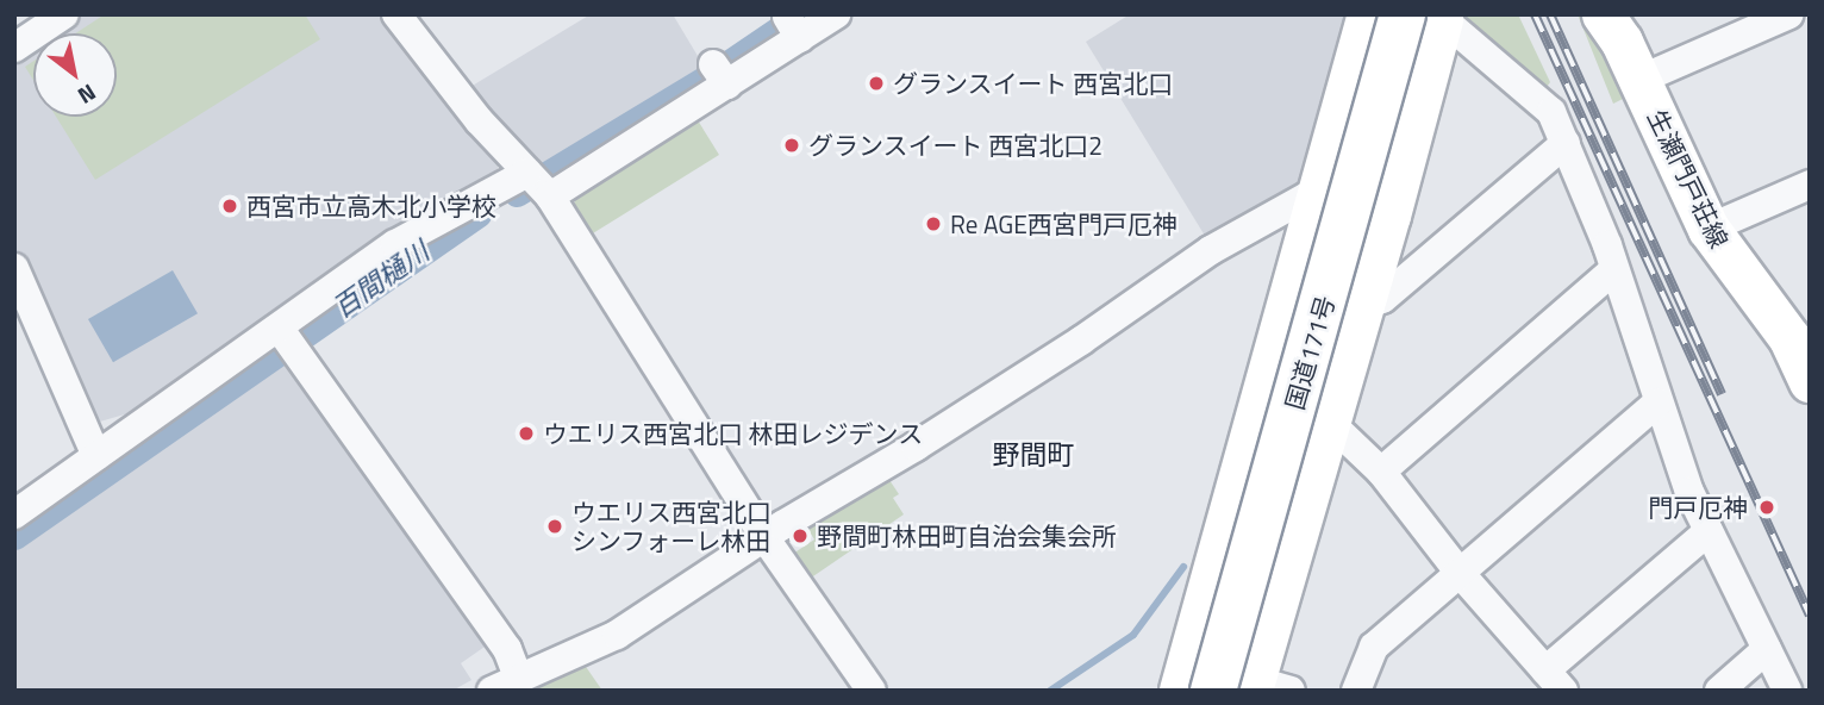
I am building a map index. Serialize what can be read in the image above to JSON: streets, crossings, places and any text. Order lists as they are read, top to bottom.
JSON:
{
  "streets": {
    "highway": ["国道171号"],
    "main road": ["生瀬門戸荘線"]
  },
  "districts": ["野間町"],
  "water": ["百間樋川"],
  "places": [
    "グランスイート 西宮北口",
    "グランスイート 西宮北口2",
    "西宮市立高木北小学校",
    "Re AGE西宮門戸厄神",
    "ウエリス西宮北口 林田レジデンス",
    "門戸厄神",
    "ウエリス西宮北口 シンフォーレ林田",
    "野間町林田町自治会集会所"
  ],
  "north": "bottom right"
}
